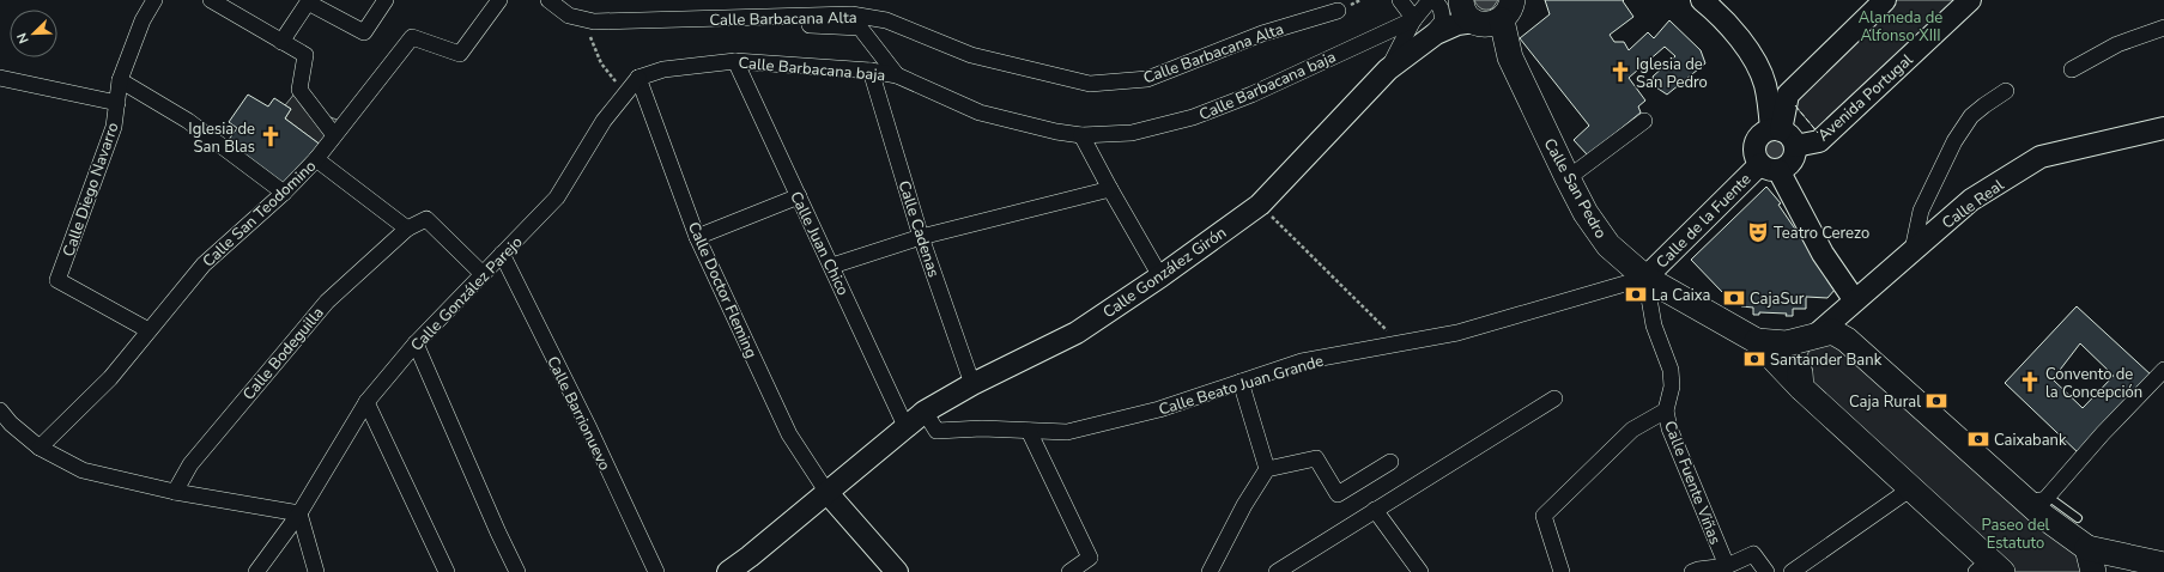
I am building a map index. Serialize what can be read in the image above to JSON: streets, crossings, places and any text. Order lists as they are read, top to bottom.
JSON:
{
  "streets": {
    "main road": ["Calle San Pedro"],
    "street": [
      "Calle Barbacana Alta",
      "Calle Barbacana baja",
      "Avenida Portugal",
      "Calle Diego Navarro",
      "Calle Real",
      "Calle San Teodomino",
      "Calle de la Fuente",
      "Calle Cadenas",
      "Calle Juan Chico",
      "Calle González Girón",
      "Calle Doctor Fleming",
      "Calle González Parejo",
      "Calle Bodeguilla",
      "Calle Beato Juan Grande",
      "Calle Barrionuevo",
      "Calle Fuente Viñas"
    ]
  },
  "crossings": [
    ["Calle Barbacana Alta", "Calle Barbacana baja"],
    ["Calle Barbacana baja", "Calle Cadenas"],
    ["Calle Barbacana baja", "Calle Juan Chico"],
    ["Calle Barbacana baja", "Calle Doctor Fleming"],
    ["Calle Barbacana baja", "Calle González Parejo"],
    ["Avenida Portugal", "Calle de la Fuente"],
    ["Calle San Pedro", "Calle de la Fuente"],
    ["Calle San Pedro", "Calle Beato Juan Grande"],
    ["Calle Diego Navarro", "Calle San Teodomino"],
    ["Calle de la Fuente", "Calle Beato Juan Grande"],
    ["Calle Cadenas", "Calle González Girón"],
    ["Calle Juan Chico", "Calle González Girón"],
    ["Calle González Girón", "Calle Doctor Fleming"],
    ["Calle González Girón", "Calle Beato Juan Grande"],
    ["Calle Doctor Fleming", "Calle González Parejo"],
    ["Calle González Parejo", "Calle Bodeguilla"],
    ["Calle González Parejo", "Calle Barrionuevo"]
  ],
  "parks": ["Alameda de Alfonso XIII", "Paseo del Estatuto"],
  "places": {
    "church": ["Iglesia de San Pedro", "Iglesia de San Blas", "Convento de la Concepción"],
    "theatre": ["Teatro Cerezo"],
    "bank": [
      "La Caixa",
      "CajaSur",
      "Santander Bank",
      "Caja Rural",
      "Caixabank"
    ]
  },
  "north": "bottom left"
}
